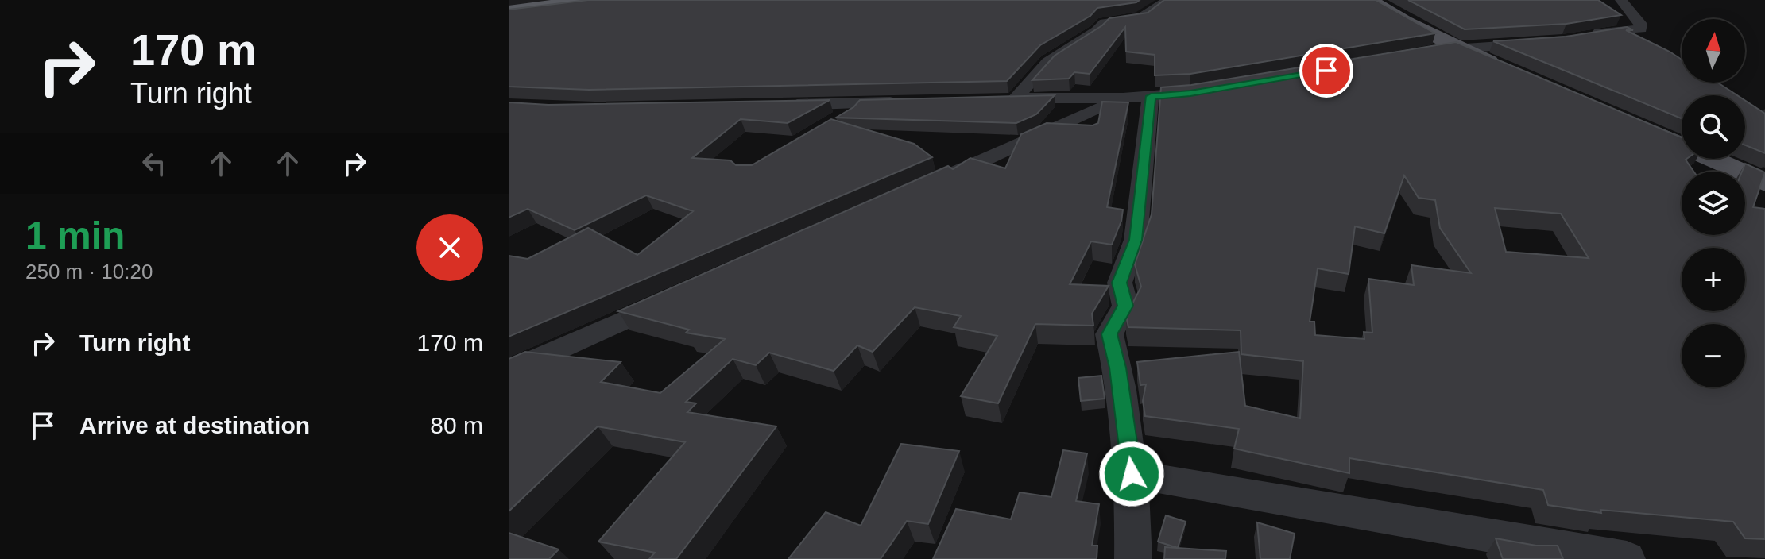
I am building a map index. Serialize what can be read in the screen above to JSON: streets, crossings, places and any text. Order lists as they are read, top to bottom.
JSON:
{
  "north": "top",
  "page": {
    "turn": ["170 m", "Turn right"],
    "map_buttons": ["+", "−"],
    "heading": ["1 min", "250 m · 10:20"],
    "list": [
      {
        "name": "Turn right",
        "value": "170 m"
      },
      {
        "name": "Arrive at destination",
        "value": "80 m"
      }
    ]
  }
}
